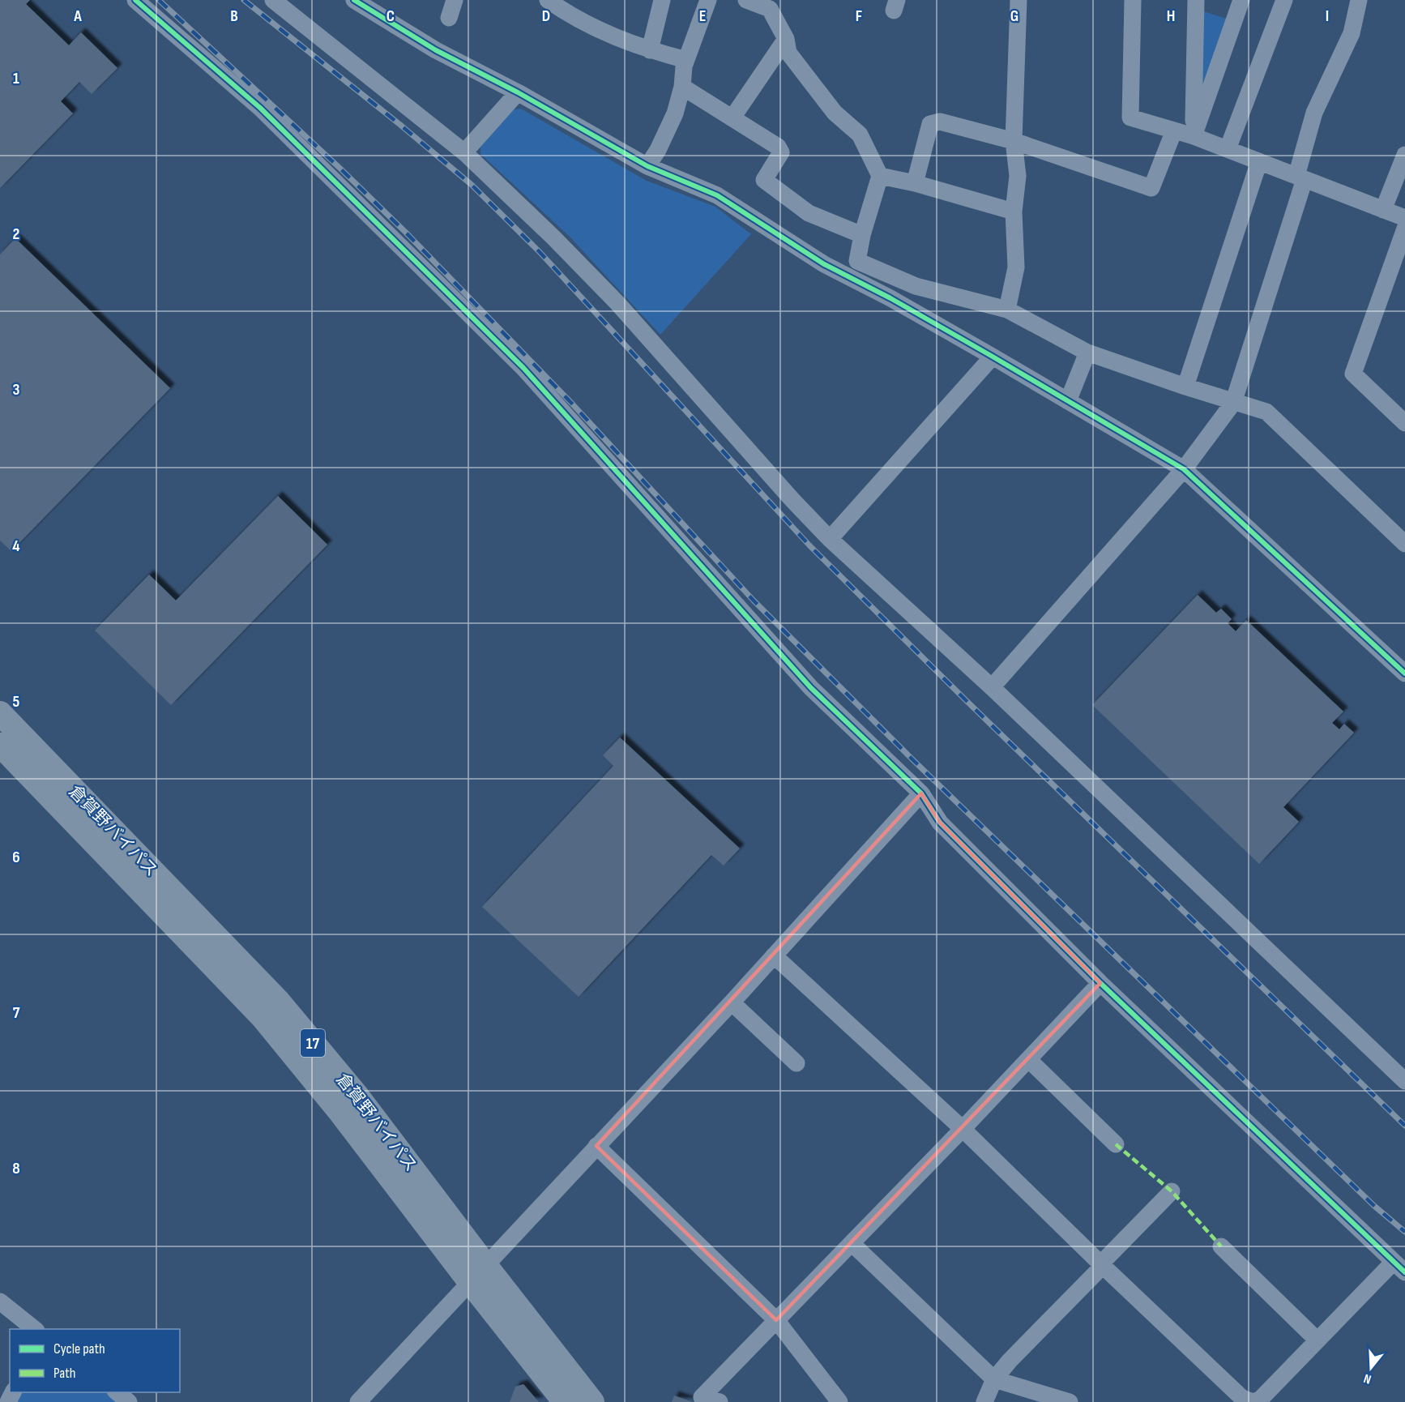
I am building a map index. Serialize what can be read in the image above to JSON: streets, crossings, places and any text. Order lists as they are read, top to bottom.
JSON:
{
  "streets": {
    "highway": ["倉賀野バイパス", "17"]
  },
  "legend": ["Cycle path", "Path"],
  "north": "bottom",
  "grid": {
    "columns": [
      "A",
      "B",
      "C",
      "D",
      "E",
      "F",
      "G",
      "H",
      "I"
    ],
    "rows": [
      "1",
      "2",
      "3",
      "4",
      "5",
      "6",
      "7",
      "8"
    ]
  }
}
